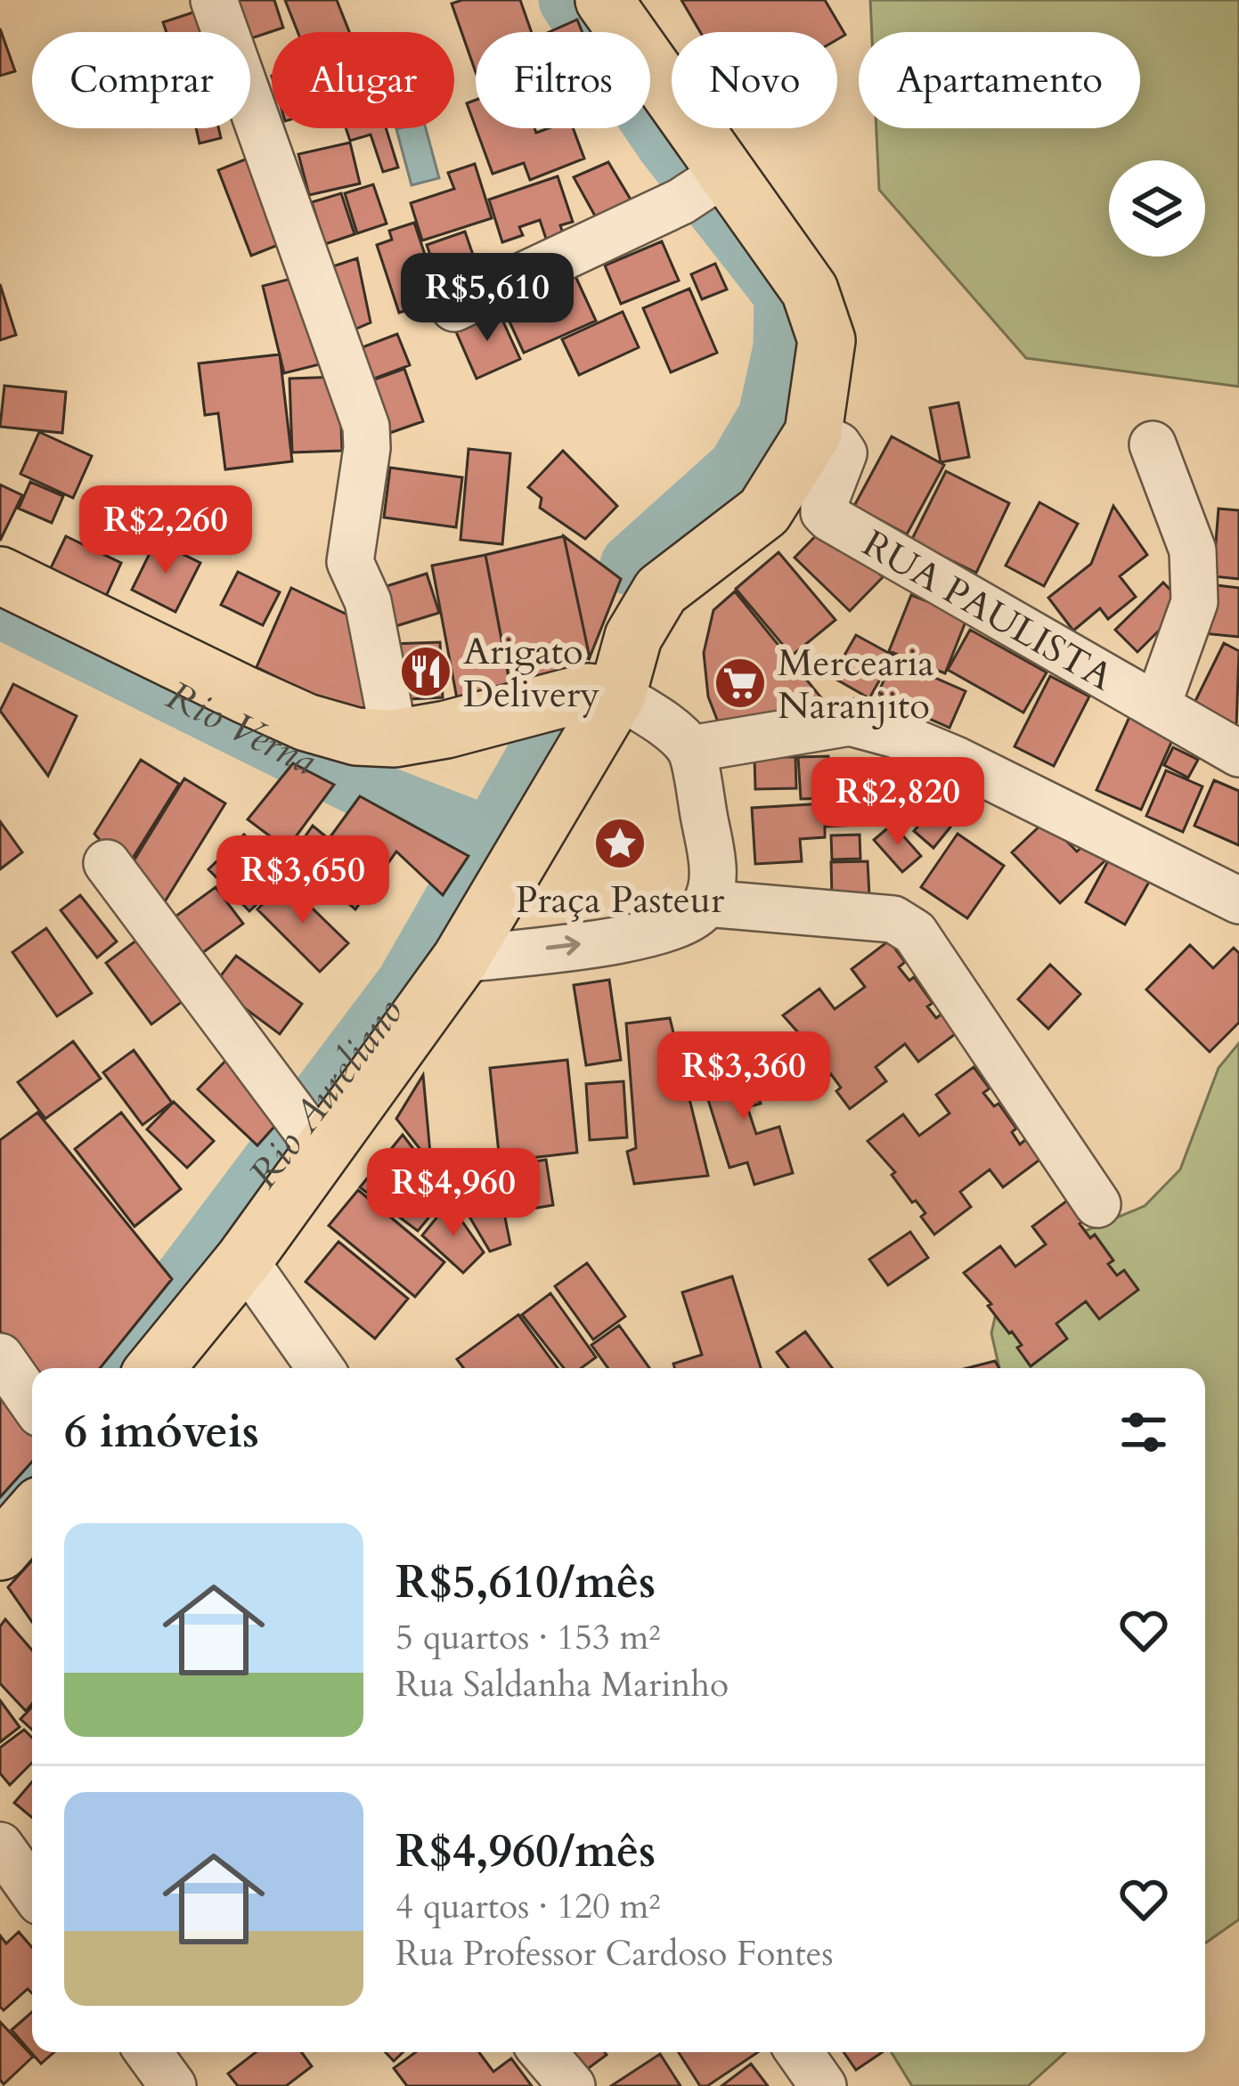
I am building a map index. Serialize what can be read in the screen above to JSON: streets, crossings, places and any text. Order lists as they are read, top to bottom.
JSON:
{
  "streets": {
    "street": ["RUA PAULISTA"]
  },
  "water": ["Rio Verna", "Rio Aureliano"],
  "places": {
    "restaurant": ["Arigato Delivery"],
    "supermarket": ["Mercearia Naranjito"],
    "place": ["Praça Pasteur"]
  },
  "page": {
    "chip": [
      "Comprar",
      "Alugar",
      "Filtros",
      "Novo",
      "Apartamento"
    ],
    "price": [
      "R$5,610",
      "R$2,260",
      "R$2,820",
      "R$3,650",
      "R$3,360",
      "R$4,960"
    ],
    "heading": "6 imóveis",
    "list": [
      {
        "name": "R$5,610/mês",
        "note": "5 quartos · 153 m² · Rua Saldanha Marinho"
      },
      {
        "name": "R$4,960/mês",
        "note": "4 quartos · 120 m² · Rua Professor Cardoso Fontes"
      }
    ]
  }
}
